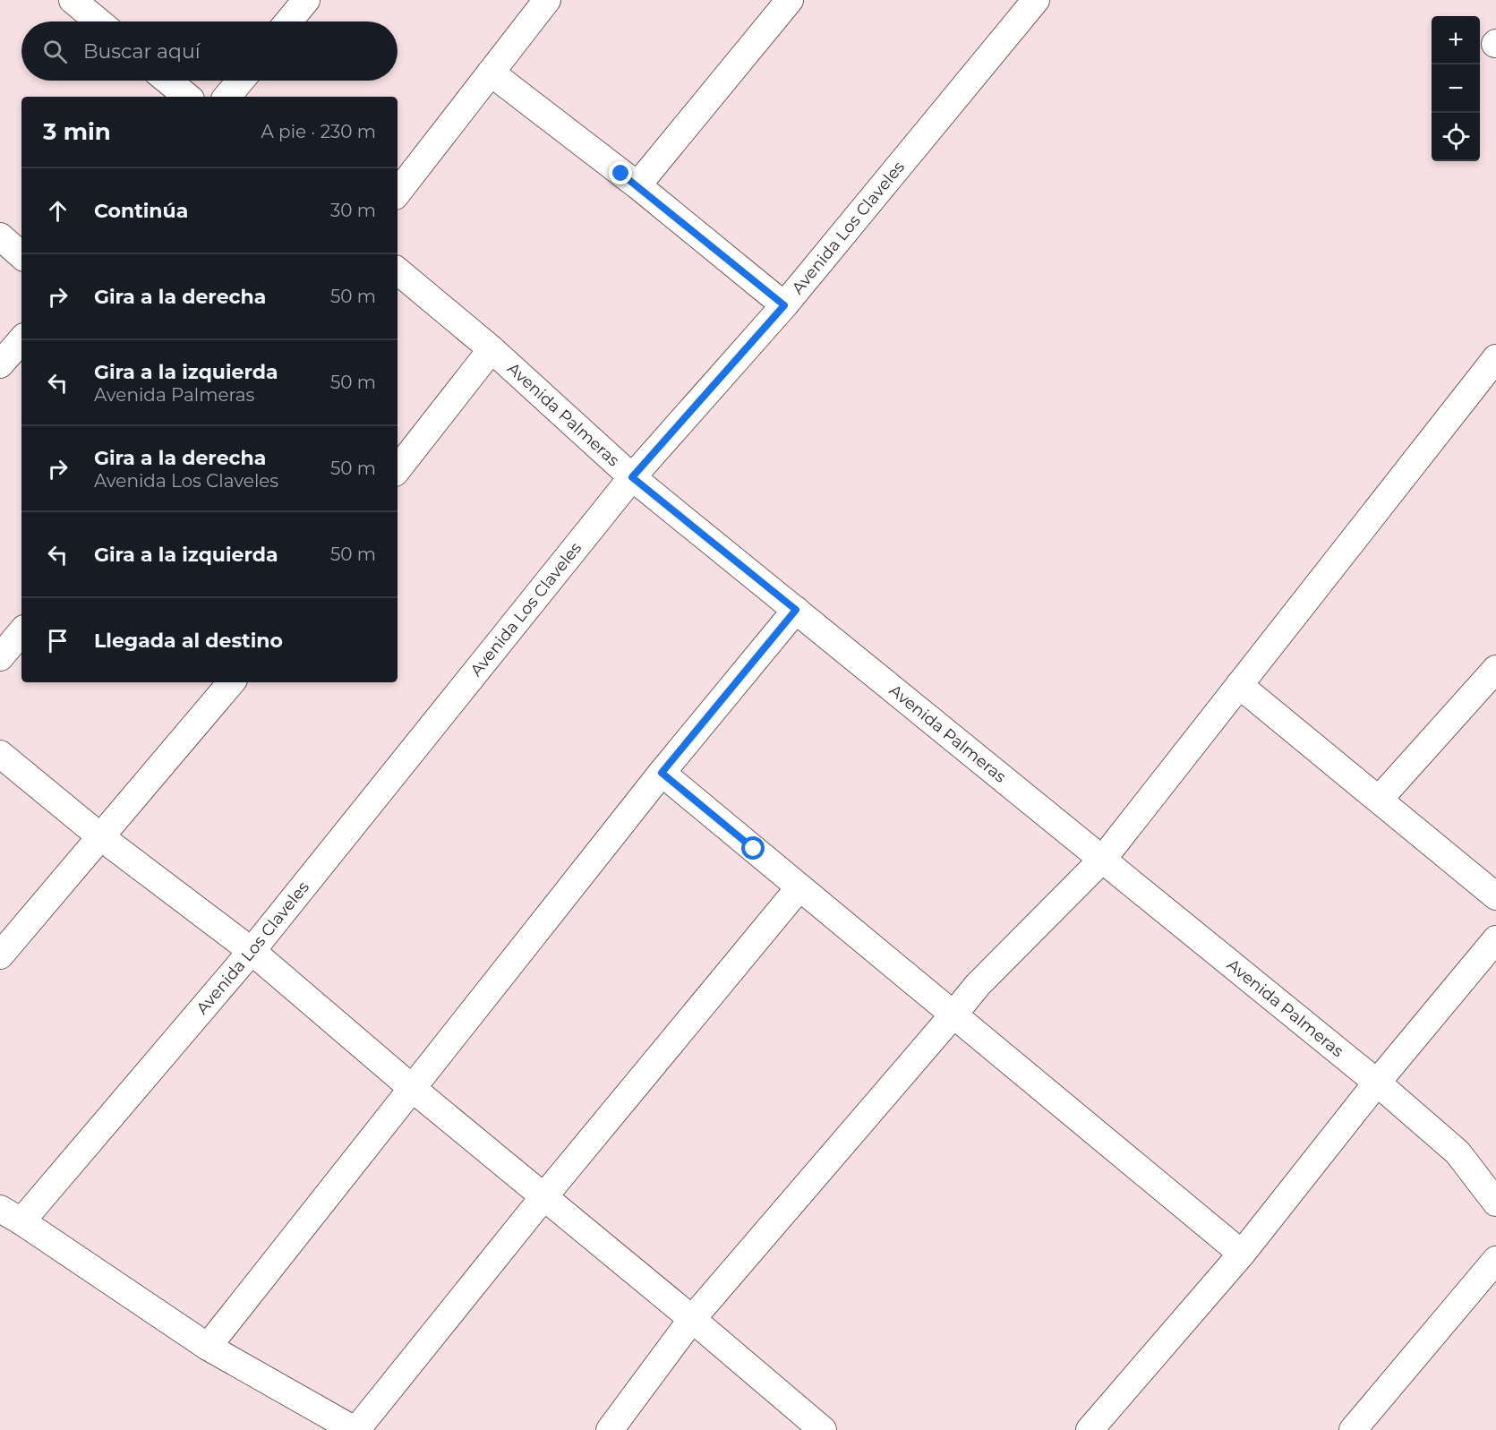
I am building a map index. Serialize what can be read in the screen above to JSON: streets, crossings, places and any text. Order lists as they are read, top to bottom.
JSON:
{
  "streets": {
    "street": ["Avenida Los Claveles", "Avenida Palmeras"]
  },
  "crossings": [
    ["Avenida Los Claveles", "Avenida Palmeras"]
  ],
  "page": {
    "map_buttons": ["+", "−"],
    "search": "Buscar aquí",
    "heading": ["3 min", "A pie · 230 m"],
    "list": [
      ["Continúa", "30 m"],
      ["Gira a la derecha", "50 m"],
      ["Gira a la izquierda", "Avenida Palmeras", "50 m"],
      ["Gira a la derecha", "Avenida Los Claveles", "50 m"],
      ["Gira a la izquierda", "50 m"],
      "Llegada al destino"
    ]
  }
}
